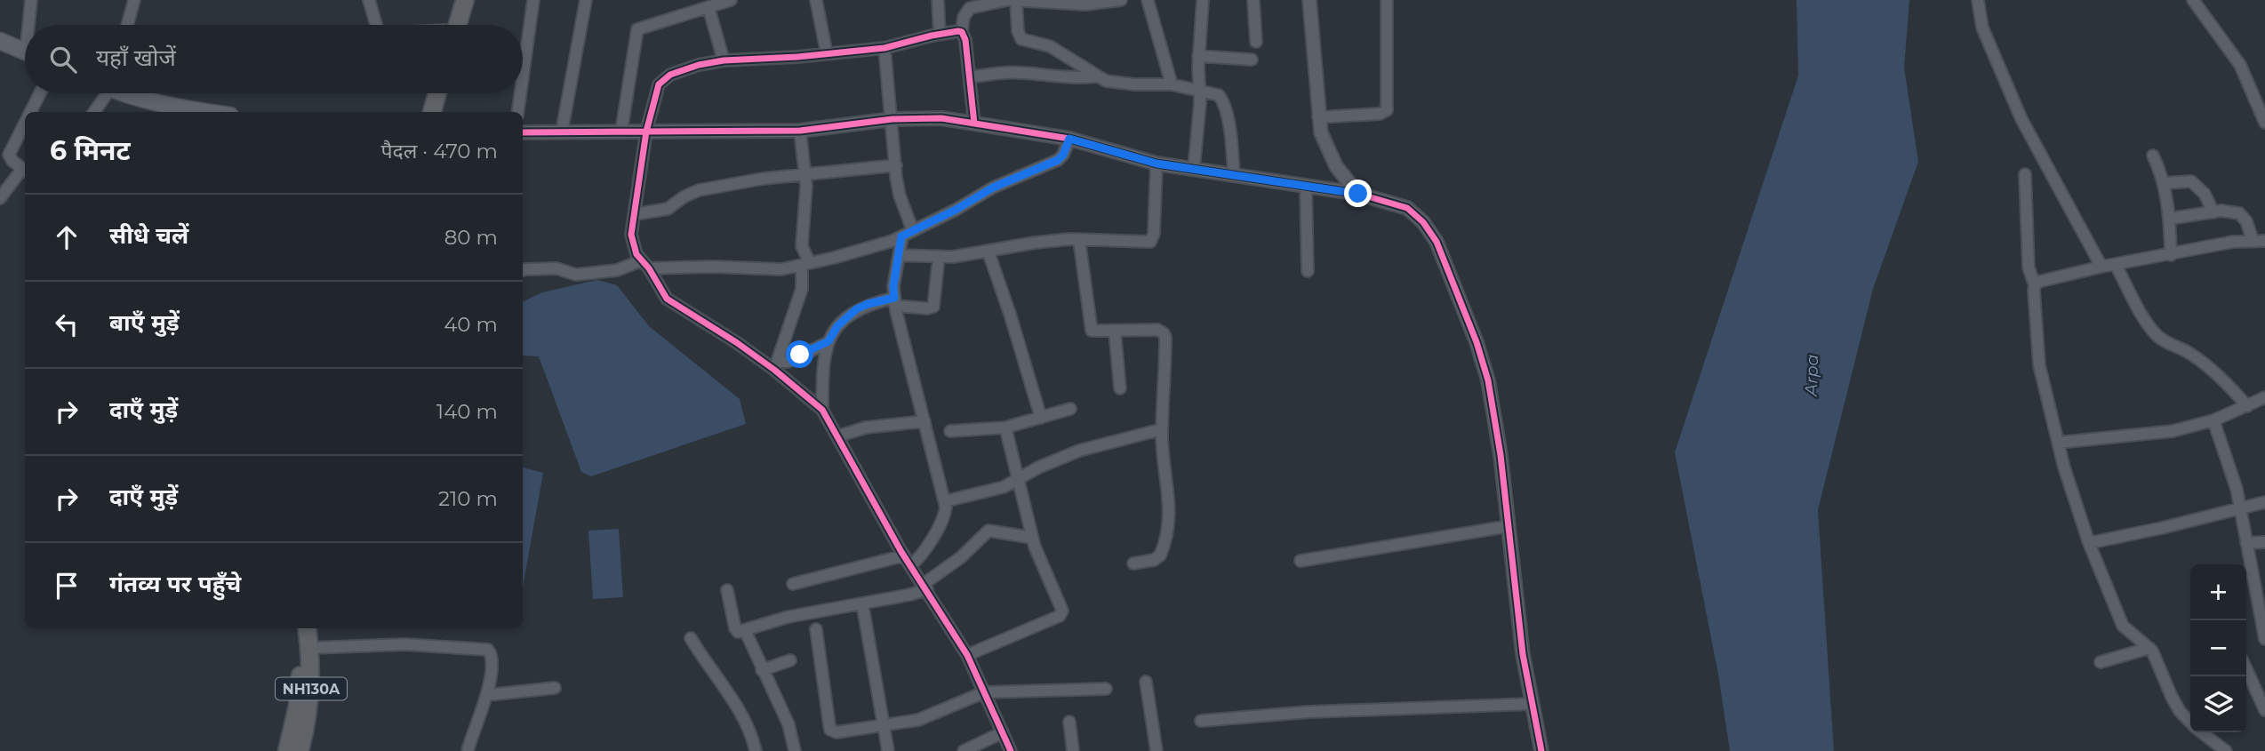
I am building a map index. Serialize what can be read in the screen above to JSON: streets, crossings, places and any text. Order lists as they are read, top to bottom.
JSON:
{
  "streets": {
    "highway": ["NH130A"]
  },
  "water": ["Arpa"],
  "page": {
    "search": "यहाँ खोजें",
    "heading": ["6 मिनट", "पैदल · 470 m"],
    "list": [
      ["सीधे चलें", "80 m"],
      ["बाएँ मुड़ें", "40 m"],
      ["दाएँ मुड़ें", "140 m"],
      ["दाएँ मुड़ें", "210 m"],
      "गंतव्य पर पहुँचे"
    ],
    "map_buttons": ["+", "−"]
  }
}
